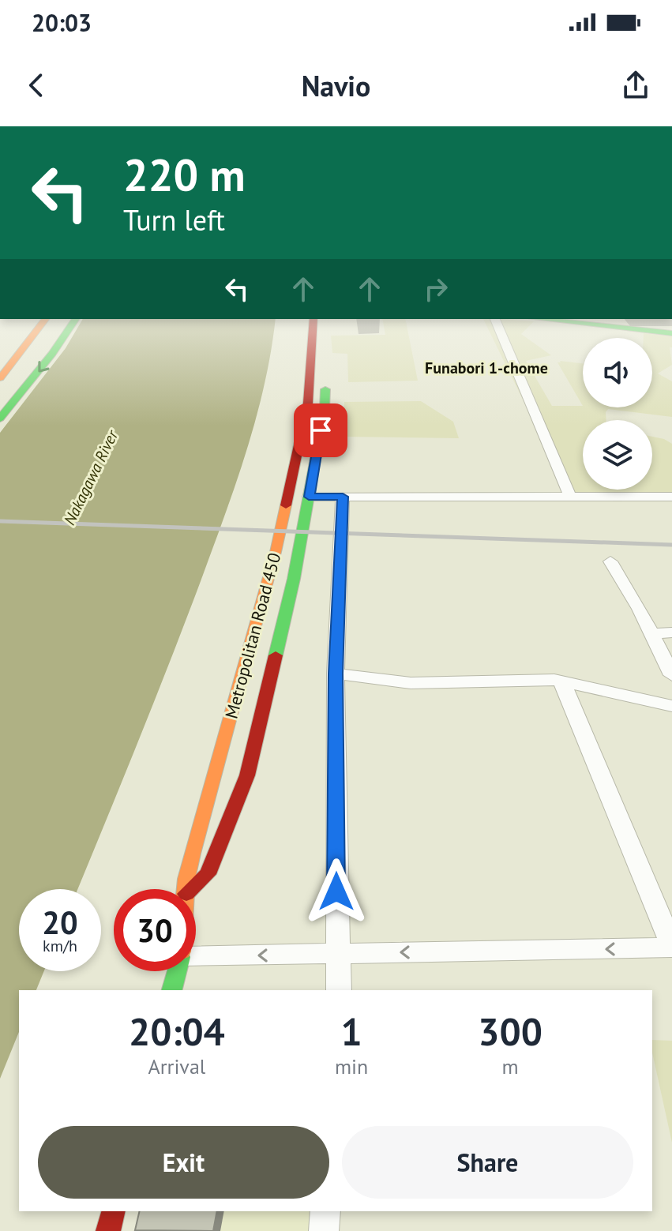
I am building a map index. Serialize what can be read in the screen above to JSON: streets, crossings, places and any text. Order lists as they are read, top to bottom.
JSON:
{
  "streets": {
    "main road": ["Metropolitan Road 450"]
  },
  "districts": ["Funabori 1-chome"],
  "water": ["Nakagawa River"],
  "page": {
    "status": "20:03",
    "header": "Navio",
    "turn": ["220 m", "Turn left"],
    "speed": "20 km/h",
    "limit": "30",
    "eta": [
      "20:04",
      "Arrival",
      "1",
      "min",
      "300",
      "m"
    ],
    "buttons": ["Exit", "Share"]
  }
}
